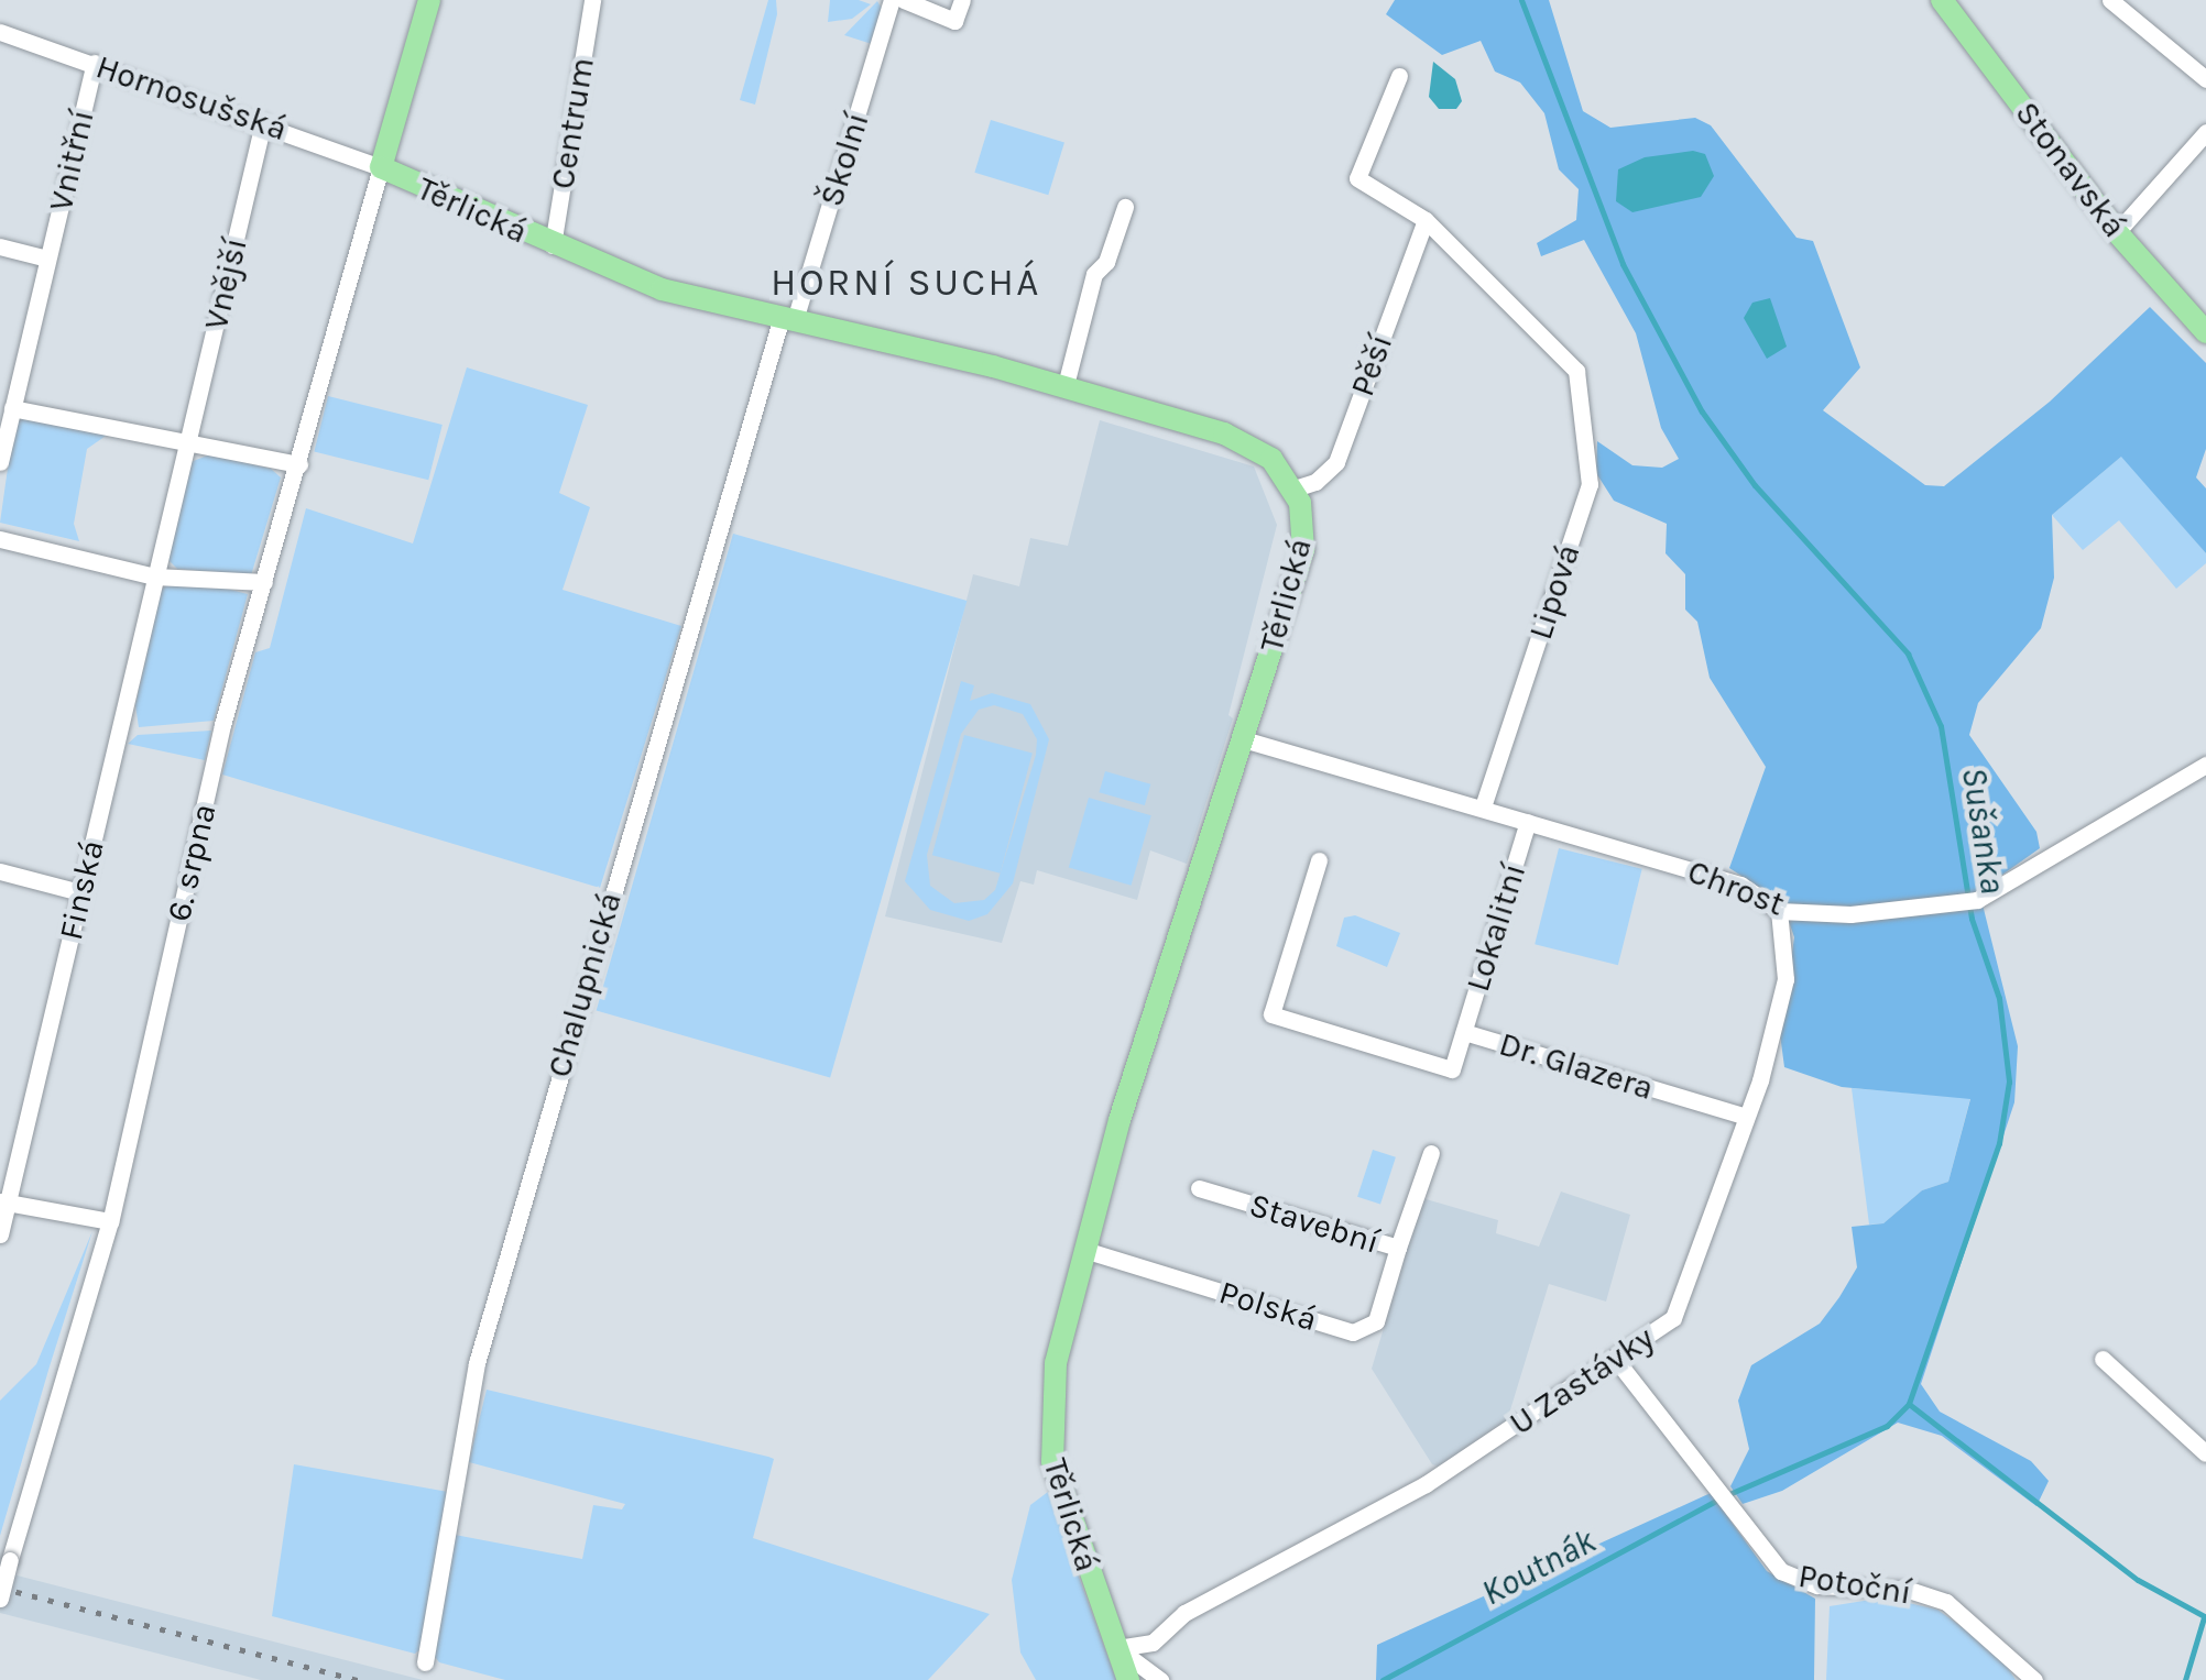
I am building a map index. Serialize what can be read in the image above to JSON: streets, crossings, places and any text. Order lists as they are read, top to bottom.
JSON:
{
  "streets": {
    "main road": ["Stonavská", "Těrlická"],
    "street": [
      "Hornosušská",
      "Centrum",
      "Školní",
      "Vnitřní",
      "Vnější",
      "Pěší",
      "Lipová",
      "6. srpna",
      "Chrost",
      "Finská",
      "Lokalitní",
      "Chalupnická",
      "Dr. Glazera",
      "Stavební",
      "Polská",
      "U Zastávky",
      "Potoční"
    ]
  },
  "crossings": [
    ["Hornosušská", "Vnitřní"],
    ["Hornosušská", "Těrlická"],
    ["Hornosušská", "Vnější"],
    ["Hornosušská", "6. srpna"],
    ["Centrum", "Těrlická"],
    ["Školní", "Těrlická"],
    ["Školní", "Chalupnická"],
    ["Těrlická", "Pěší"],
    ["Těrlická", "6. srpna"],
    ["Těrlická", "Chrost"],
    ["Těrlická", "Chalupnická"],
    ["Těrlická", "Polská"],
    ["Těrlická", "U Zastávky"],
    ["Vnější", "Finská"],
    ["Pěší", "Lipová"],
    ["Lipová", "Chrost"],
    ["Chrost", "Lokalitní"],
    ["Chrost", "U Zastávky"],
    ["Lokalitní", "Dr. Glazera"],
    ["Dr. Glazera", "U Zastávky"],
    ["Stavební", "Polská"],
    ["U Zastávky", "Potoční"]
  ],
  "districts": ["HORNÍ SUCHÁ"],
  "water": ["Sušanka", "Koutnák"]
}
